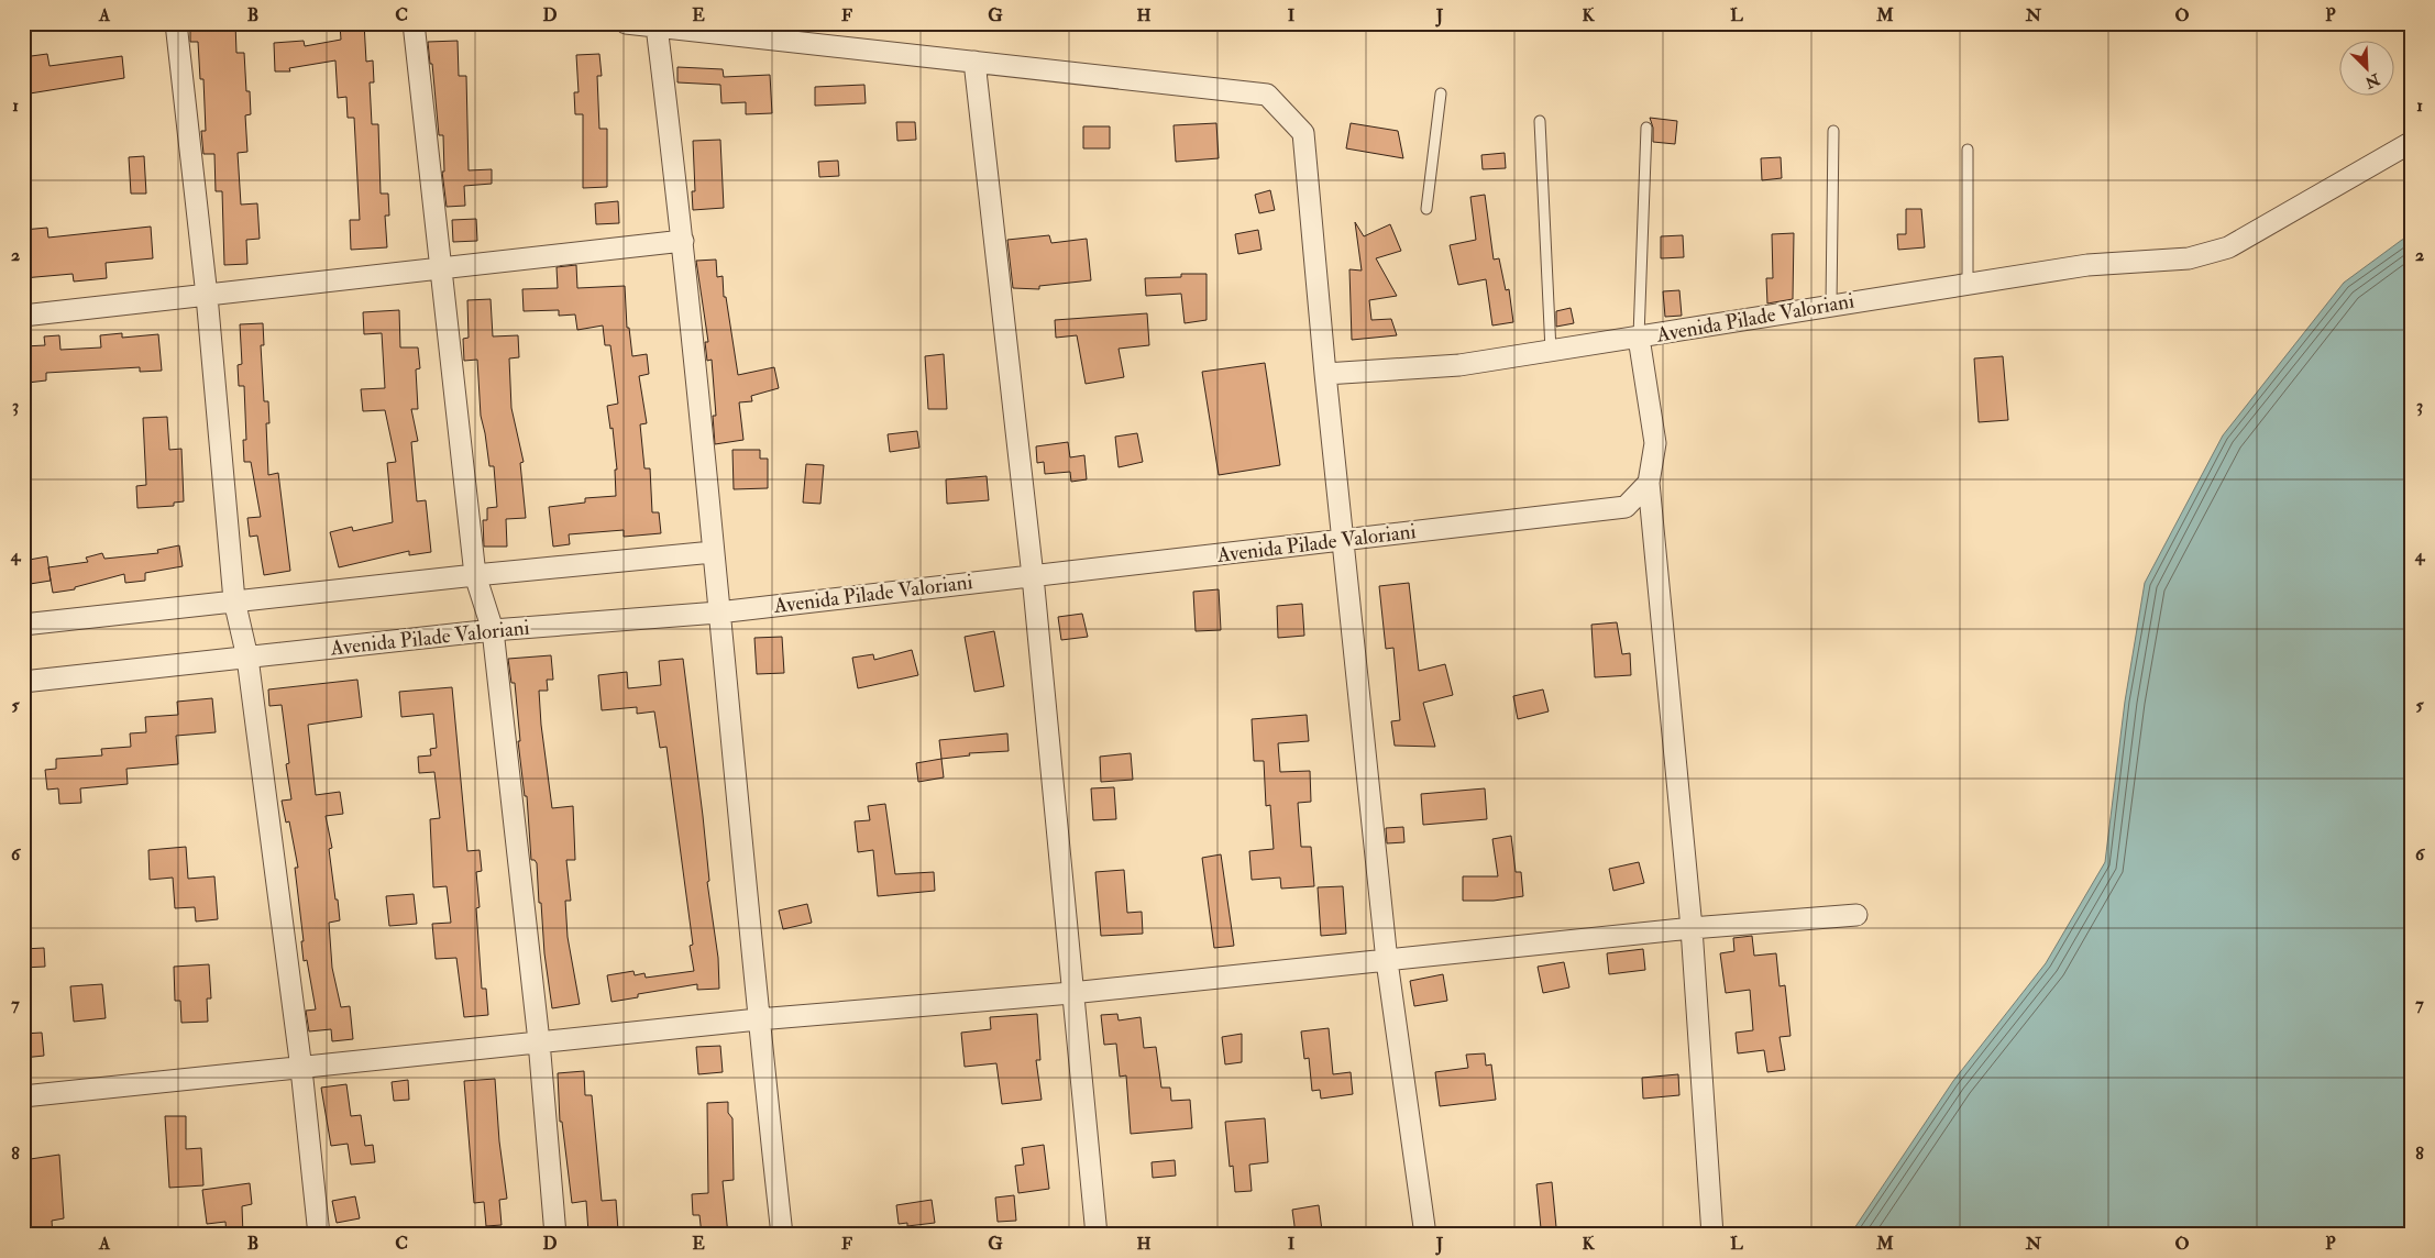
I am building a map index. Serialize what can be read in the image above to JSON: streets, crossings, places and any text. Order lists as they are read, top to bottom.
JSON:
{
  "streets": {
    "street": ["Avenida Pilade Valoriani"]
  },
  "north": "bottom right",
  "grid": {
    "columns": [
      "A",
      "B",
      "C",
      "D",
      "E",
      "F",
      "G",
      "H",
      "I",
      "J",
      "K",
      "L",
      "M",
      "N",
      "O",
      "P"
    ],
    "rows": [
      "1",
      "2",
      "3",
      "4",
      "5",
      "6",
      "7",
      "8"
    ]
  }
}
